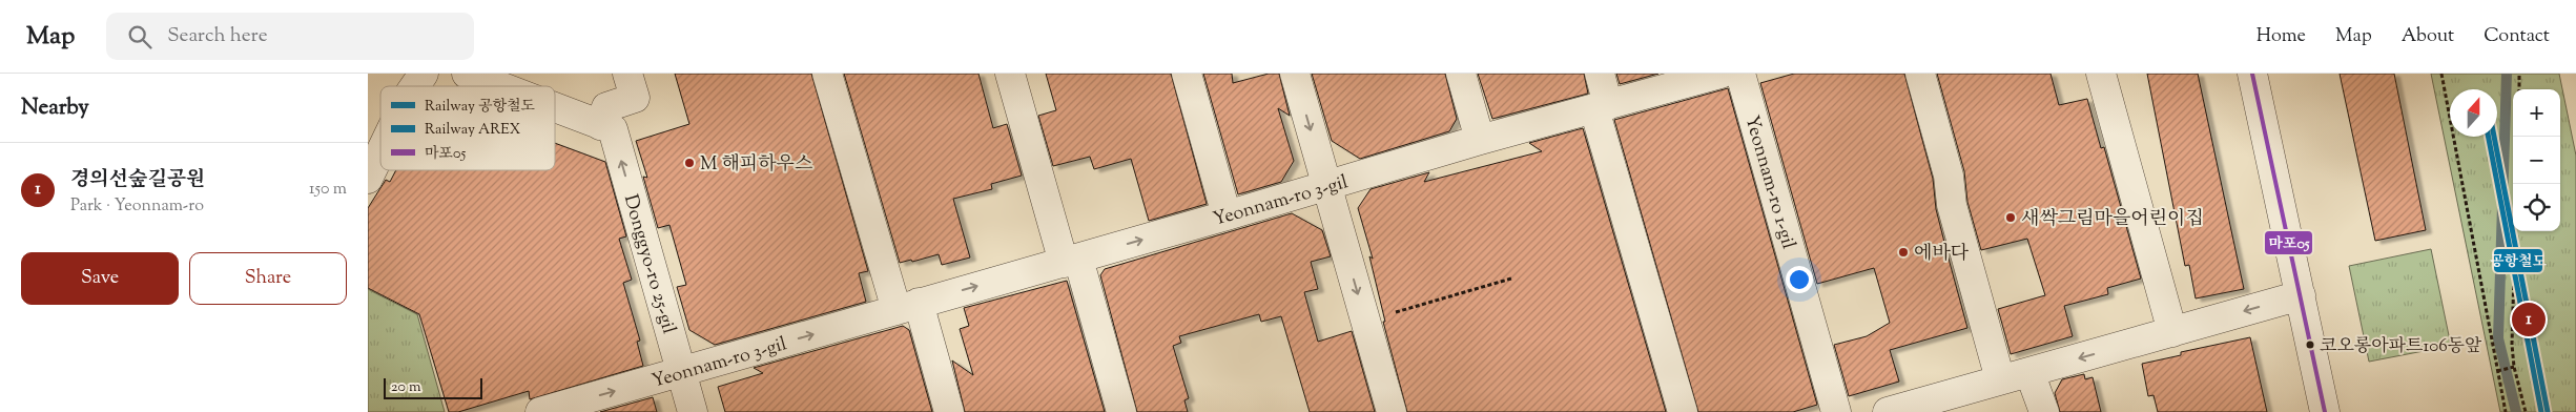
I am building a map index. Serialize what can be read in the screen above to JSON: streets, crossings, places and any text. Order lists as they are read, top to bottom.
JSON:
{
  "streets": {
    "street": ["Yeonnam-ro 1-gil", "Yeonnam-ro 3-gil", "Donggyo-ro 25-gil"]
  },
  "crossings": [
    ["Yeonnam-ro 3-gil", "Donggyo-ro 25-gil"]
  ],
  "one_way": ["Yeonnam-ro 3-gil"],
  "places": [
    "M 해피하우스",
    "새싹그림마을어린이집",
    "에바다",
    "코오롱아파트106동앞"
  ],
  "lines": ["transit line 마포05", "rail line 공항철도", "rail line AREX"],
  "legend": ["Railway 공항철도", "Railway AREX", "마포05"],
  "scale_bar": "20 m",
  "north": "top",
  "page": {
    "header": "Map",
    "search": "Search here",
    "nav": [
      "Home",
      "Map",
      "About",
      "Contact"
    ],
    "heading": "Nearby",
    "map_buttons": ["+", "−"],
    "list": [
      {
        "mark": "1",
        "name": "경의선숲길공원",
        "note": "Park · Yeonnam-ro",
        "value": "150 m"
      }
    ],
    "buttons": ["Save", "Share"],
    "pins": "1",
    "scale": "20 m"
  }
}
